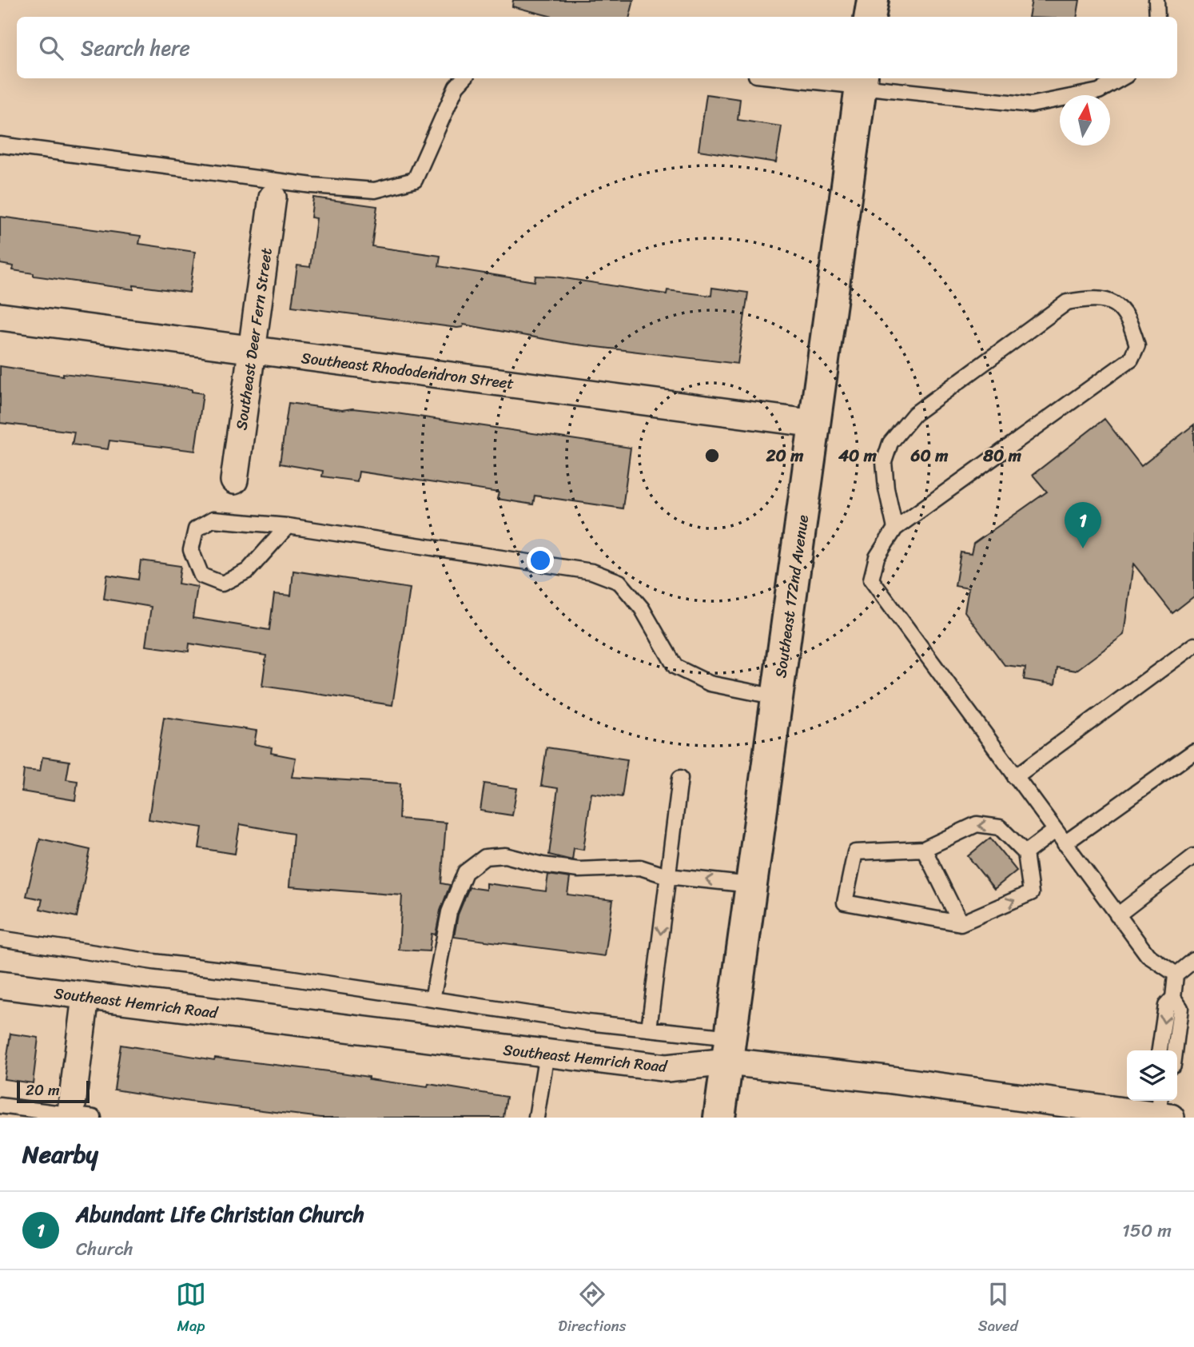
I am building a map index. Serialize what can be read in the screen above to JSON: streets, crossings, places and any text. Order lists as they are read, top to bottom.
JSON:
{
  "streets": {
    "main road": ["Southeast 172nd Avenue"],
    "street": ["Southeast Deer Fern Street", "Southeast Rhododendron Street", "Southeast Hemrich Road"]
  },
  "crossings": [
    ["Southeast Deer Fern Street", "Southeast Rhododendron Street"],
    ["Southeast Rhododendron Street", "Southeast 172nd Avenue"],
    ["Southeast 172nd Avenue", "Southeast Hemrich Road"]
  ],
  "scale_bar": "20 m",
  "north": "top",
  "page": {
    "search": "Search here",
    "pins": "1",
    "scale": "20 m",
    "heading": "Nearby",
    "list": [
      {
        "mark": "1",
        "name": "Abundant Life Christian Church",
        "note": "Church",
        "value": "150 m"
      }
    ],
    "nav": ["Map", "Directions", "Saved"]
  },
  "rings": [
    "20 m",
    "40 m",
    "60 m",
    "80 m"
  ]
}
